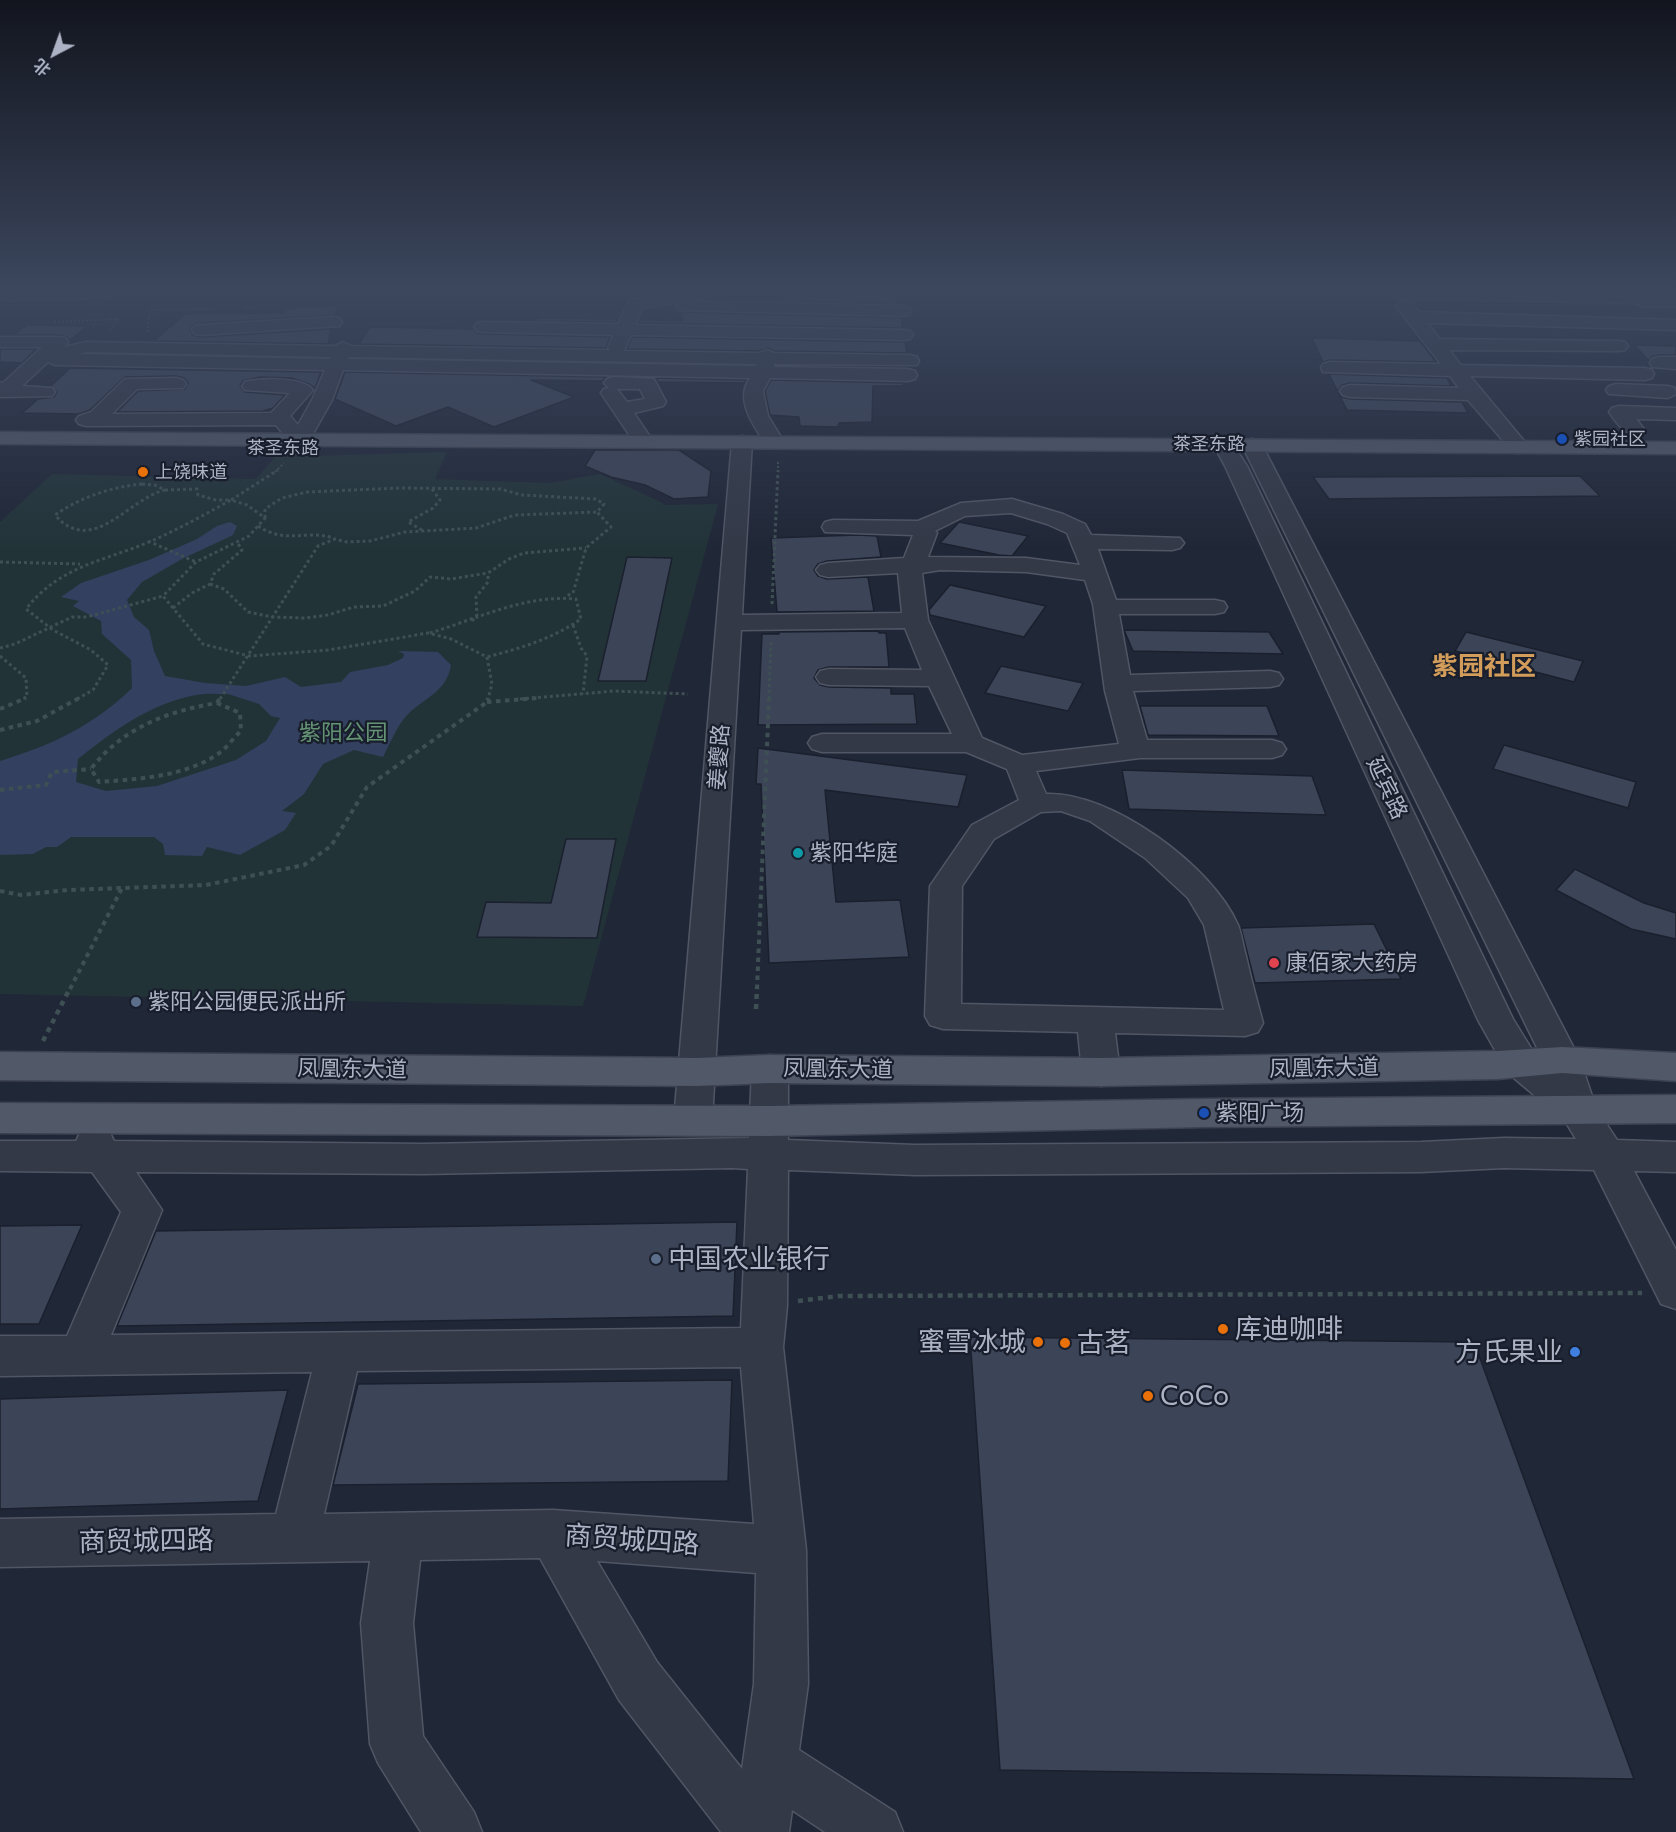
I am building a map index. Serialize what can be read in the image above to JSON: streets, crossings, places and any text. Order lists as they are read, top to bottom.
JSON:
{
  "streets": {
    "main road": ["茶圣东路", "凤凰东大道"],
    "street": ["姜夔路", "延宾路", "商贸城四路"]
  },
  "crossings": [
    ["茶圣东路", "姜夔路"],
    ["茶圣东路", "延宾路"],
    ["姜夔路", "凤凰东大道"],
    ["延宾路", "凤凰东大道"]
  ],
  "districts": ["紫园社区"],
  "parks": ["紫阳公园"],
  "places": [
    "紫园社区",
    "上饶味道",
    "紫阳华庭",
    "康佰家大药房",
    "紫阳公园便民派出所",
    "紫阳广场",
    "中国农业银行",
    "库迪咖啡",
    "蜜雪冰城",
    "古茗",
    "方氏果业",
    "CoCo"
  ],
  "north": "bottom left"
}
